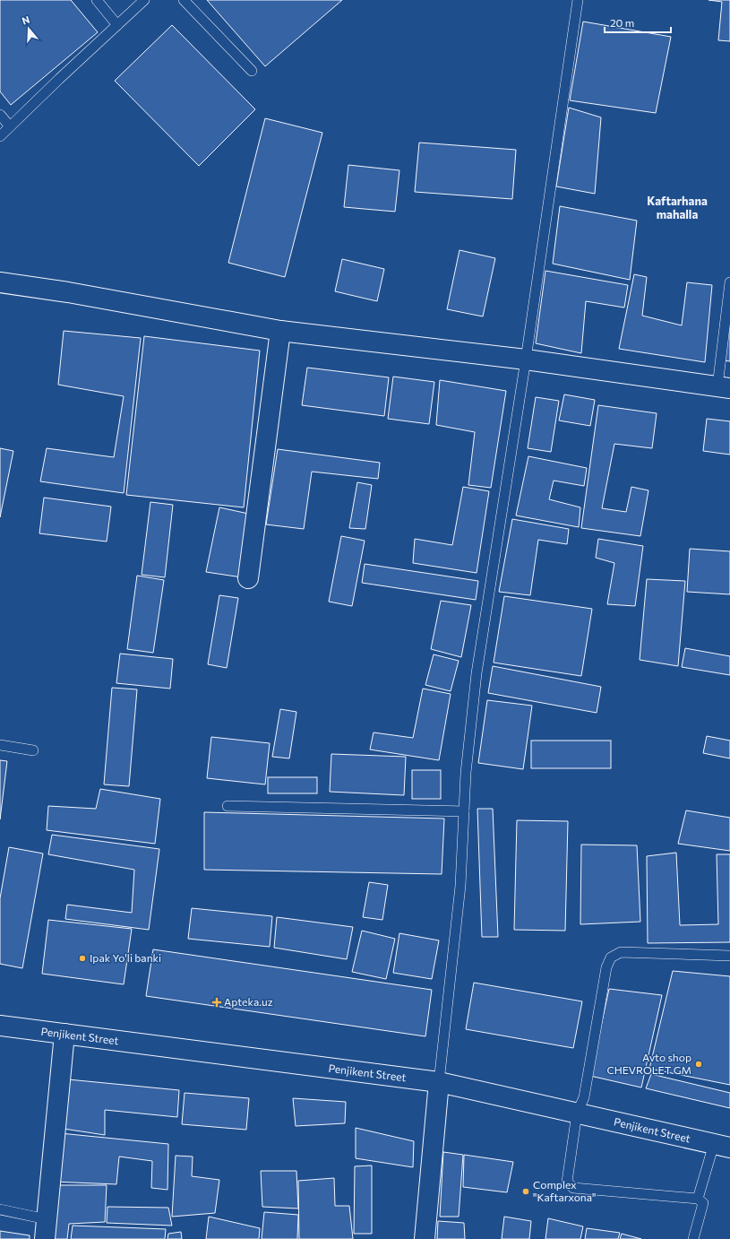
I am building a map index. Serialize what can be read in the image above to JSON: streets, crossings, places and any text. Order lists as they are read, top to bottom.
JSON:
{
  "streets": {
    "street": ["Penjikent Street"]
  },
  "districts": ["Kaftarhana mahalla"],
  "places": {
    "other": ["Ipak Yo'li banki", "Avto shop CHEVROLET GM", "Complex \"Kaftarxona\""],
    "health": ["Apteka.uz"]
  },
  "scale_bar": "20 m",
  "north": "top"
}
